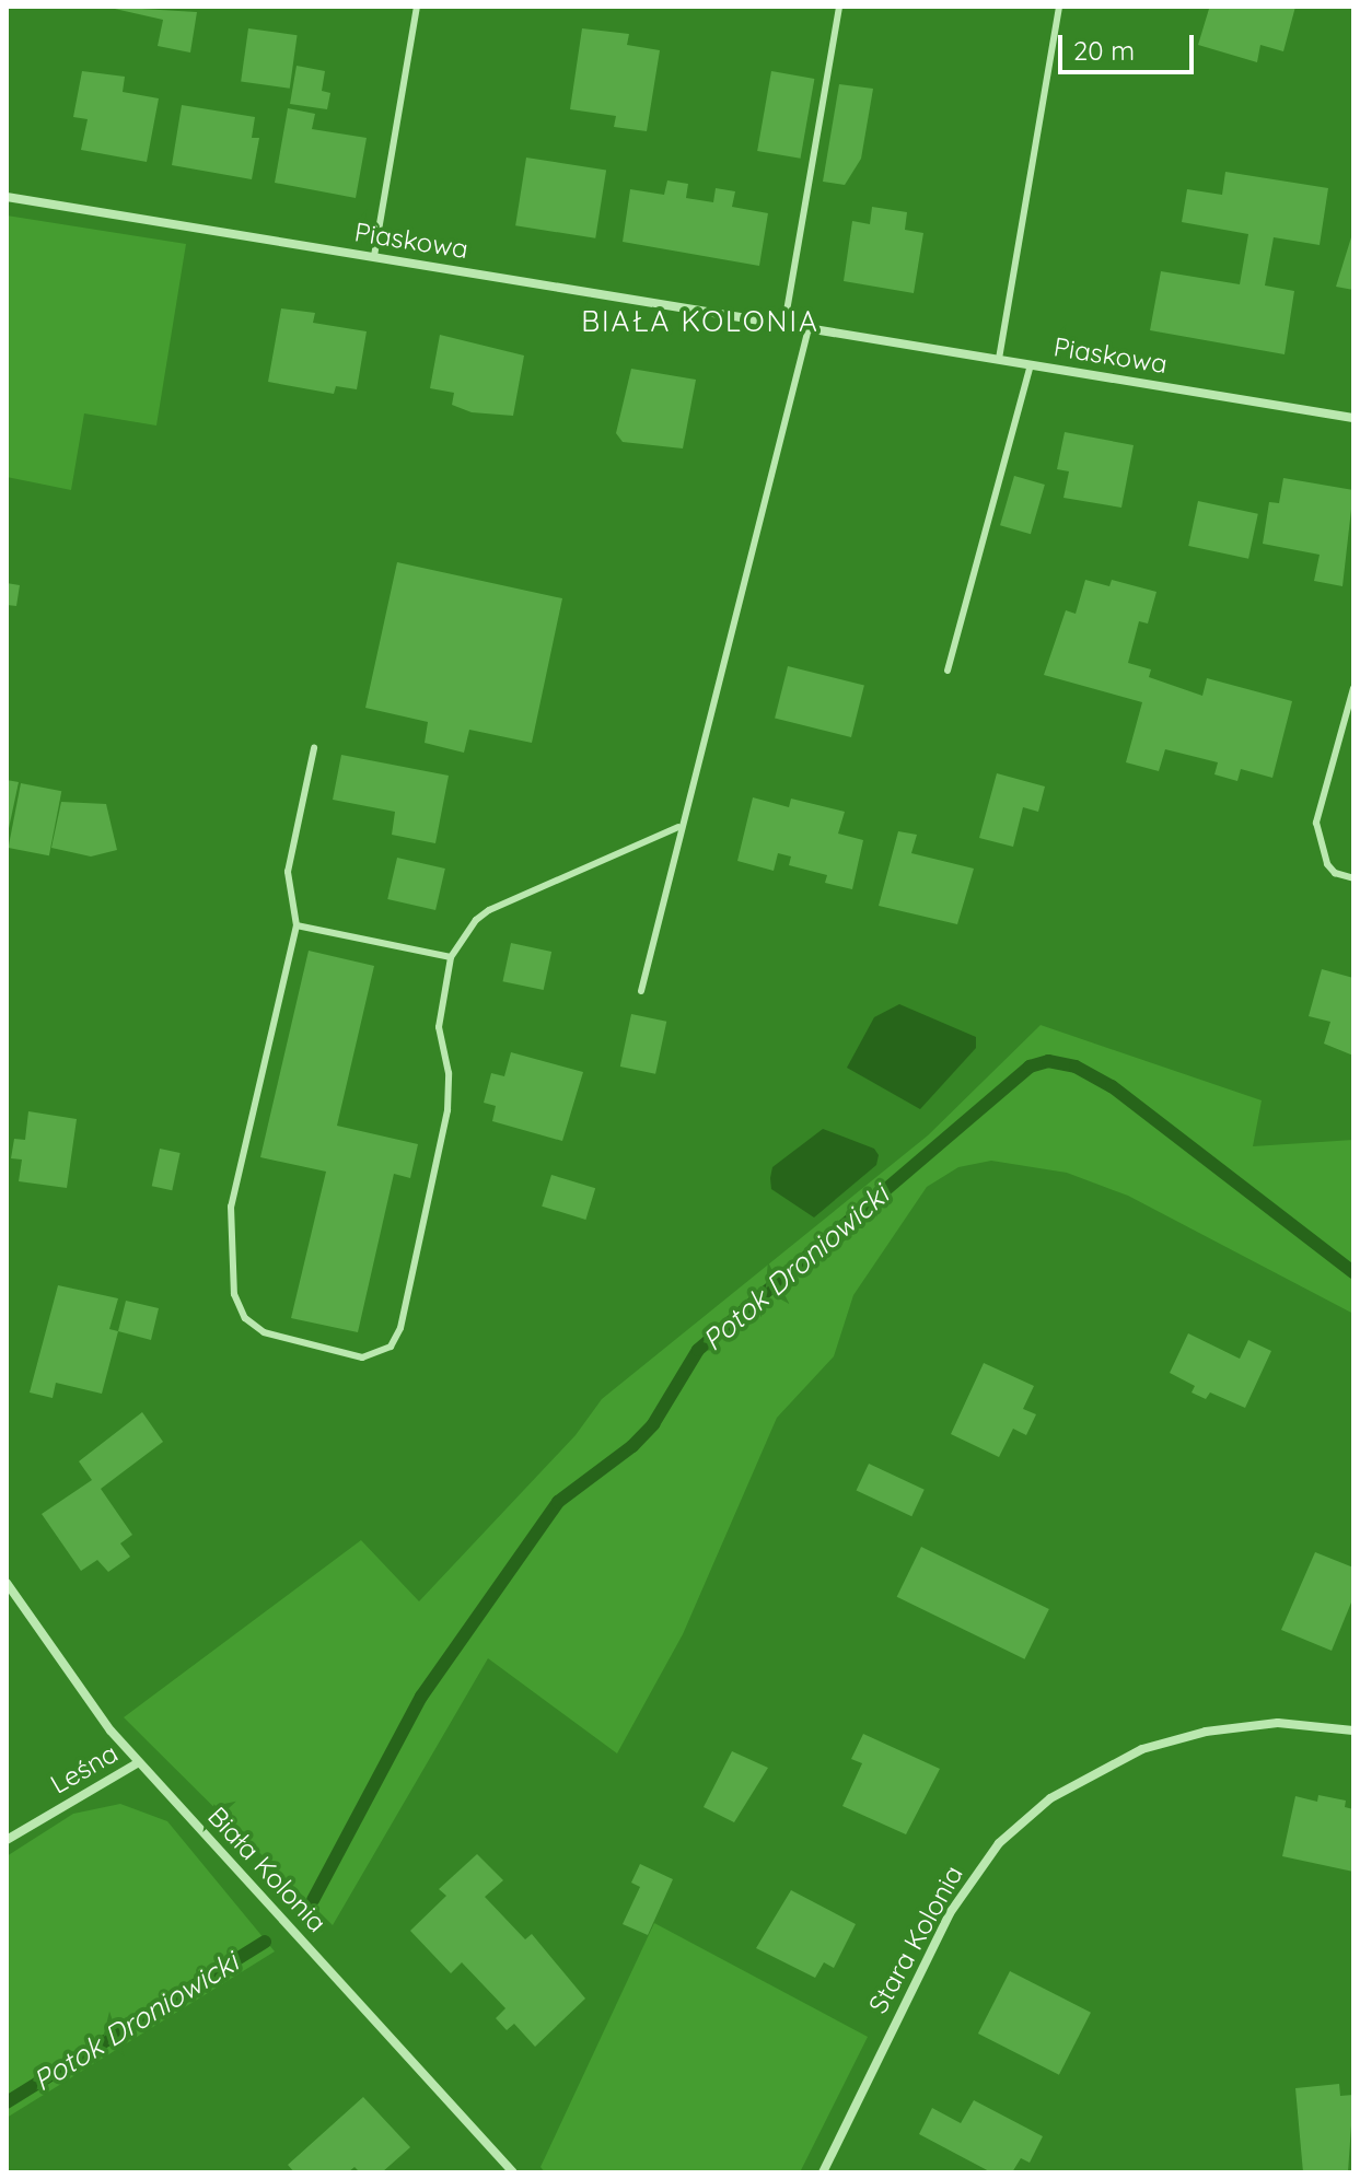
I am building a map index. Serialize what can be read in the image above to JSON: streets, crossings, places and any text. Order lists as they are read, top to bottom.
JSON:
{
  "streets": {
    "street": [
      "Piaskowa",
      "Leśna",
      "Biała Kolonia",
      "Stara Kolonia"
    ]
  },
  "crossings": [
    ["Leśna", "Biała Kolonia"]
  ],
  "districts": ["BIAŁA KOLONIA"],
  "water": ["Potok Droniowicki"],
  "scale_bar": "20 m"
}
